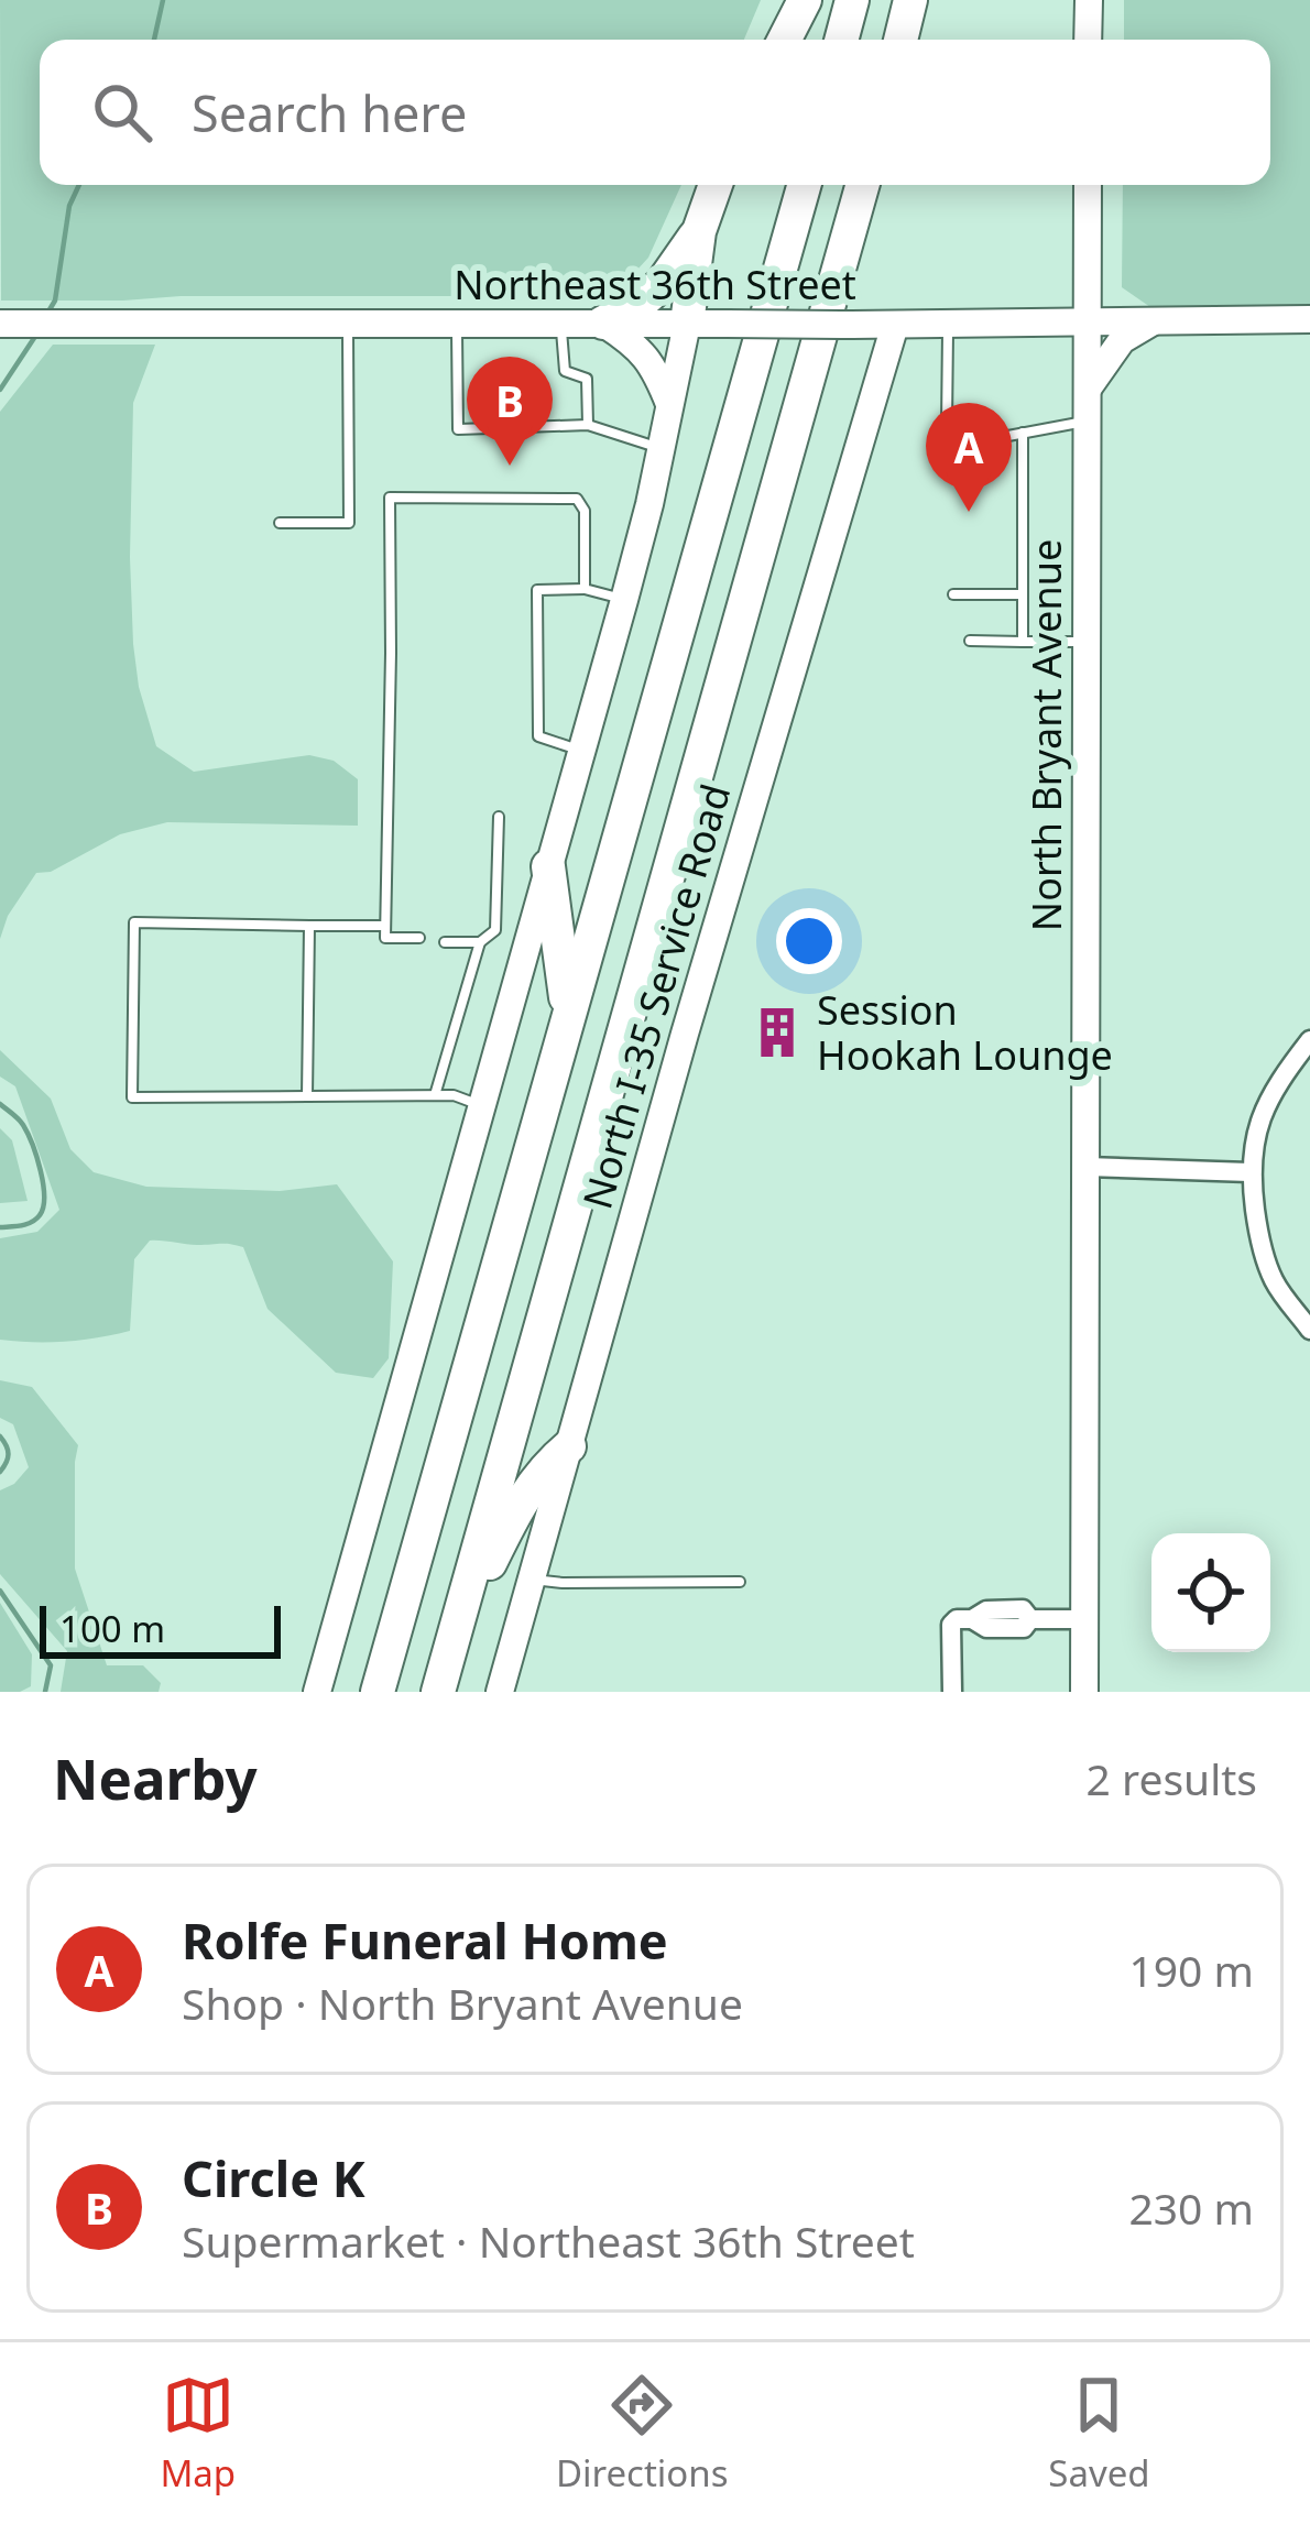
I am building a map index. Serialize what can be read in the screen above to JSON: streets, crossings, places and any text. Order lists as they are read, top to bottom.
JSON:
{
  "streets": {
    "main road": ["Northeast 36th Street", "North Bryant Avenue", "North I-35 Service Road"]
  },
  "crossings": [
    ["Northeast 36th Street", "North Bryant Avenue"],
    ["Northeast 36th Street", "North I-35 Service Road"]
  ],
  "places": {
    "building": ["Session Hookah Lounge"]
  },
  "scale_bar": "100 m",
  "page": {
    "search": "Search here",
    "pins": ["B", "A"],
    "scale": "100 m",
    "heading": ["Nearby", "2 results"],
    "list": [
      {
        "mark": "A",
        "name": "Rolfe Funeral Home",
        "note": "Shop · North Bryant Avenue",
        "value": "190 m"
      },
      {
        "mark": "B",
        "name": "Circle K",
        "note": "Supermarket · Northeast 36th Street",
        "value": "230 m"
      }
    ],
    "nav": ["Map", "Directions", "Saved"]
  }
}
